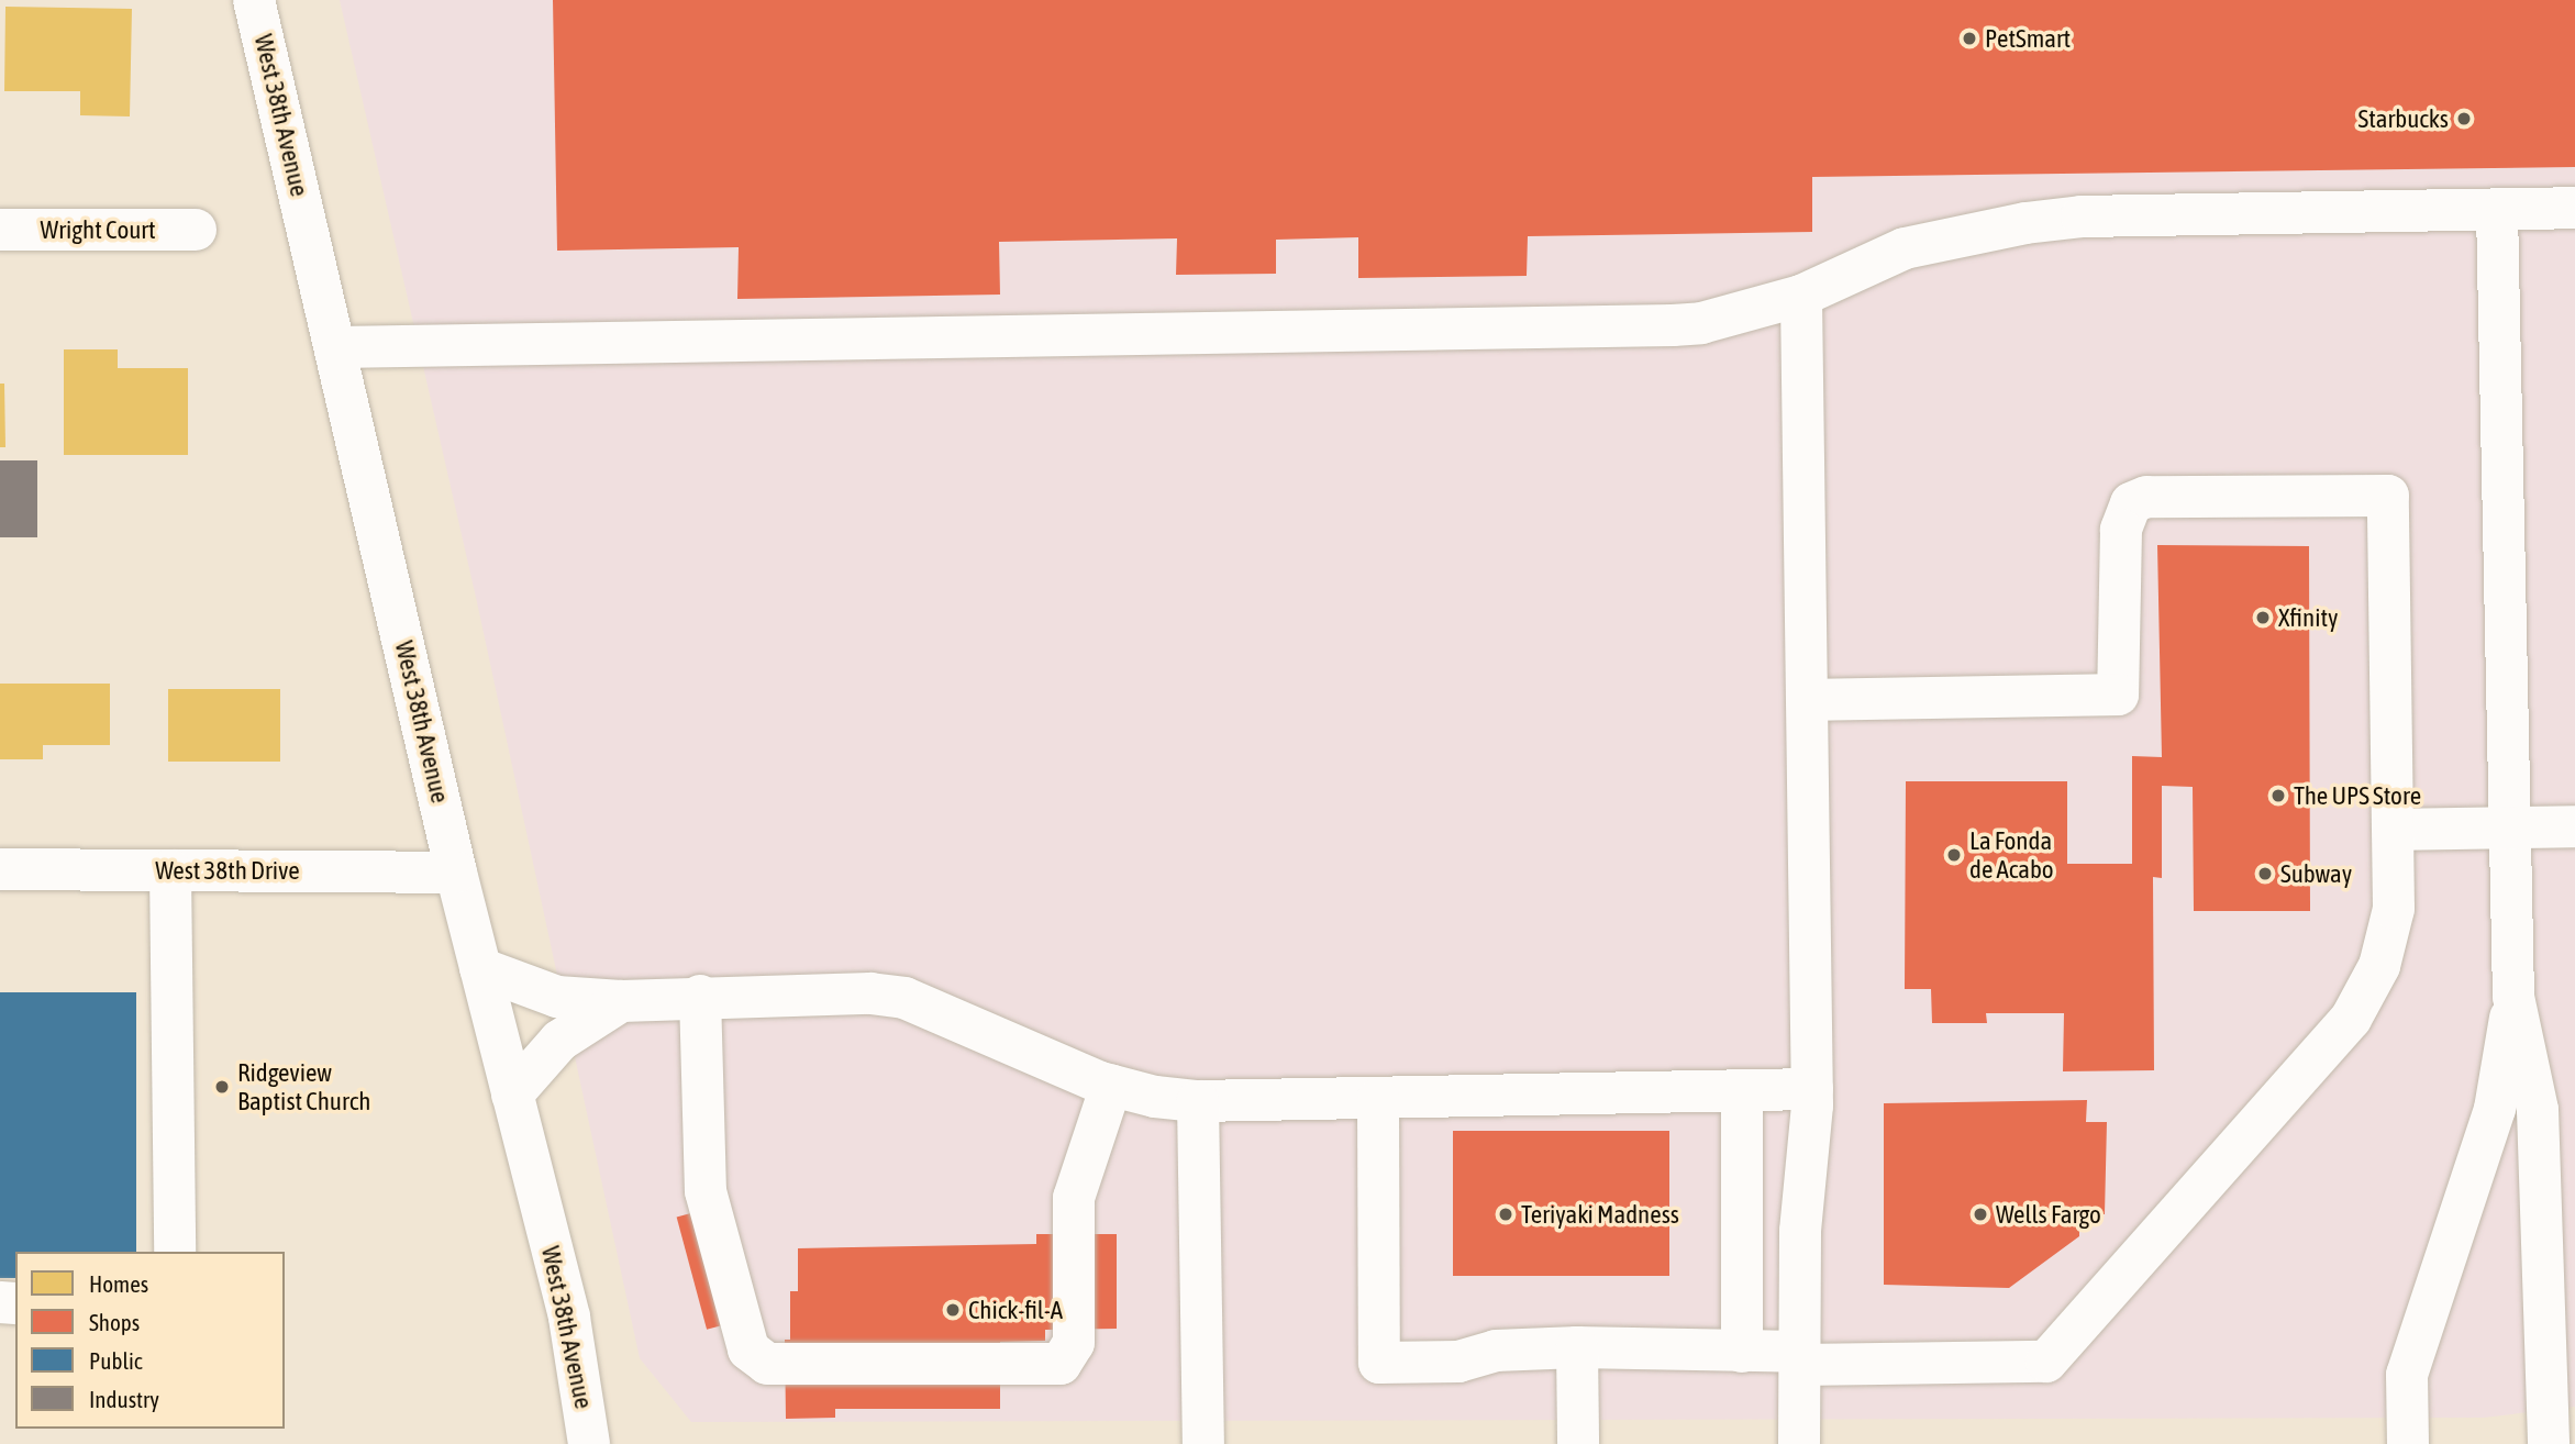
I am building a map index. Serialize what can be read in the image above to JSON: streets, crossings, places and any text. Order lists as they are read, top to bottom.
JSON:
{
  "streets": {
    "street": ["West 38th Avenue", "Wright Court", "West 38th Drive"]
  },
  "crossings": [
    ["West 38th Avenue", "West 38th Drive"]
  ],
  "places": [
    "PetSmart",
    "Starbucks",
    "Xfinity",
    "The UPS Store",
    "La Fonda de Acabo",
    "Subway",
    "Ridgeview Baptist Church",
    "Teriyaki Madness",
    "Wells Fargo",
    "Chick-fil-A"
  ],
  "legend": [
    "Homes",
    "Shops",
    "Public",
    "Industry"
  ]
}
